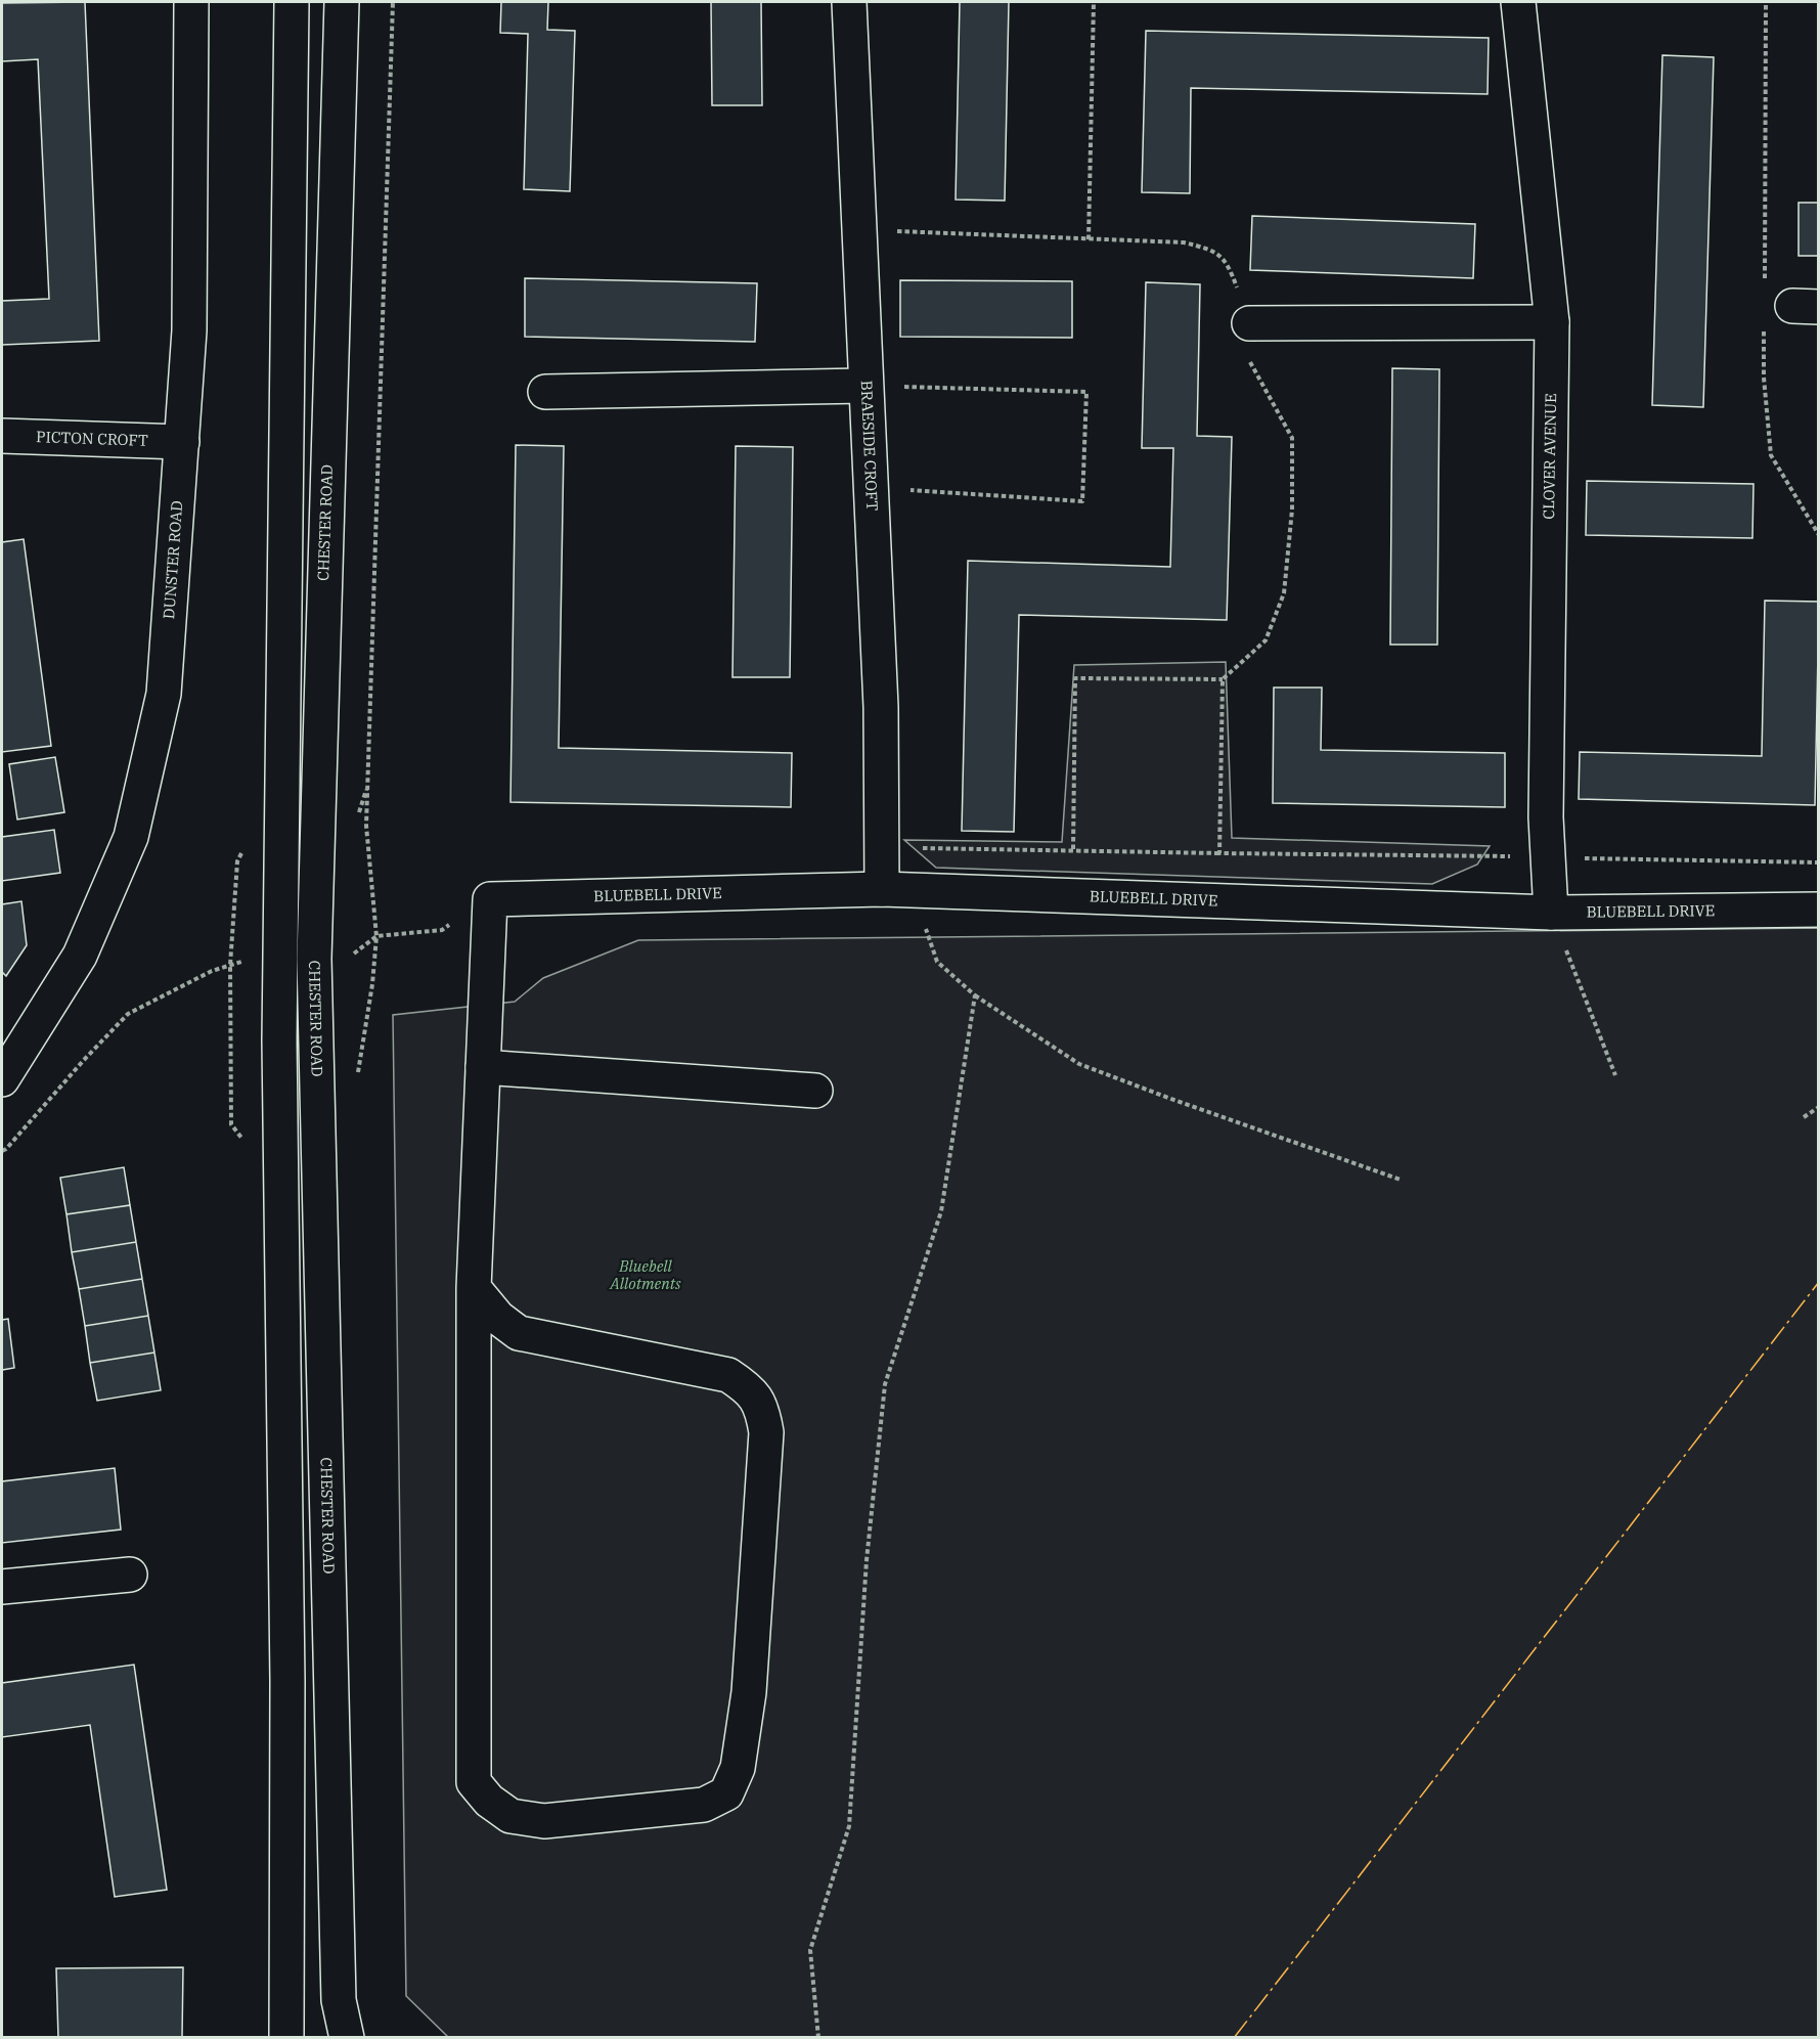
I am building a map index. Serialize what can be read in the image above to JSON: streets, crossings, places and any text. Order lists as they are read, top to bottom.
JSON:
{
  "streets": {
    "main road": [
      "PICTON CROFT",
      "BRAESIDE CROFT",
      "CLOVER AVENUE",
      "CHESTER ROAD",
      "DUNSTER ROAD",
      "BLUEBELL DRIVE"
    ]
  },
  "crossings": [
    ["PICTON CROFT", "DUNSTER ROAD"],
    ["BRAESIDE CROFT", "BLUEBELL DRIVE"],
    ["CLOVER AVENUE", "BLUEBELL DRIVE"]
  ],
  "parks": ["Bluebell Allotments"]
}
